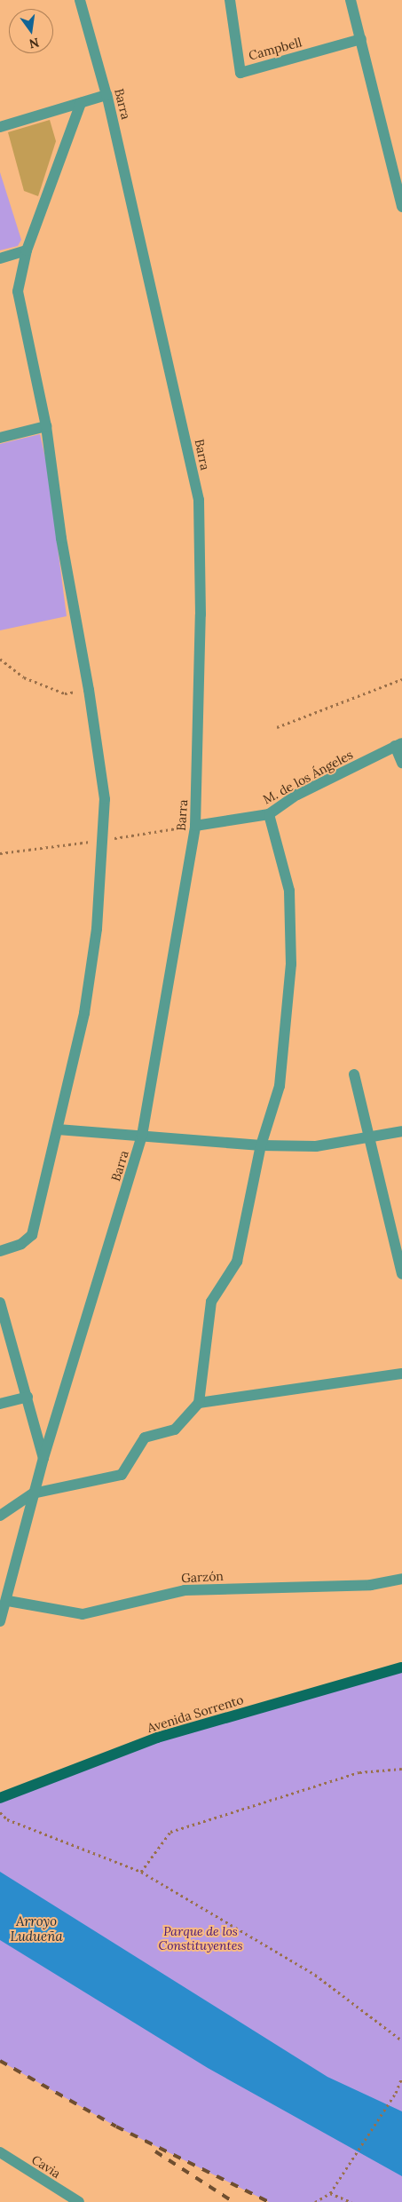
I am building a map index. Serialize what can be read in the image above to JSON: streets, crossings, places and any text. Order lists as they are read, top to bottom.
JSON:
{
  "streets": {
    "main road": ["Avenida Sorrento"],
    "street": [
      "Campbell",
      "Barra",
      "M. de los Ángeles",
      "Garzón",
      "Cavia"
    ]
  },
  "crossings": [
    ["Barra", "M. de los Ángeles"],
    ["Barra", "Garzón"]
  ],
  "water": ["Arroyo Ludueña"],
  "parks": ["Parque de los Constituyentes"],
  "north": "bottom"
}
